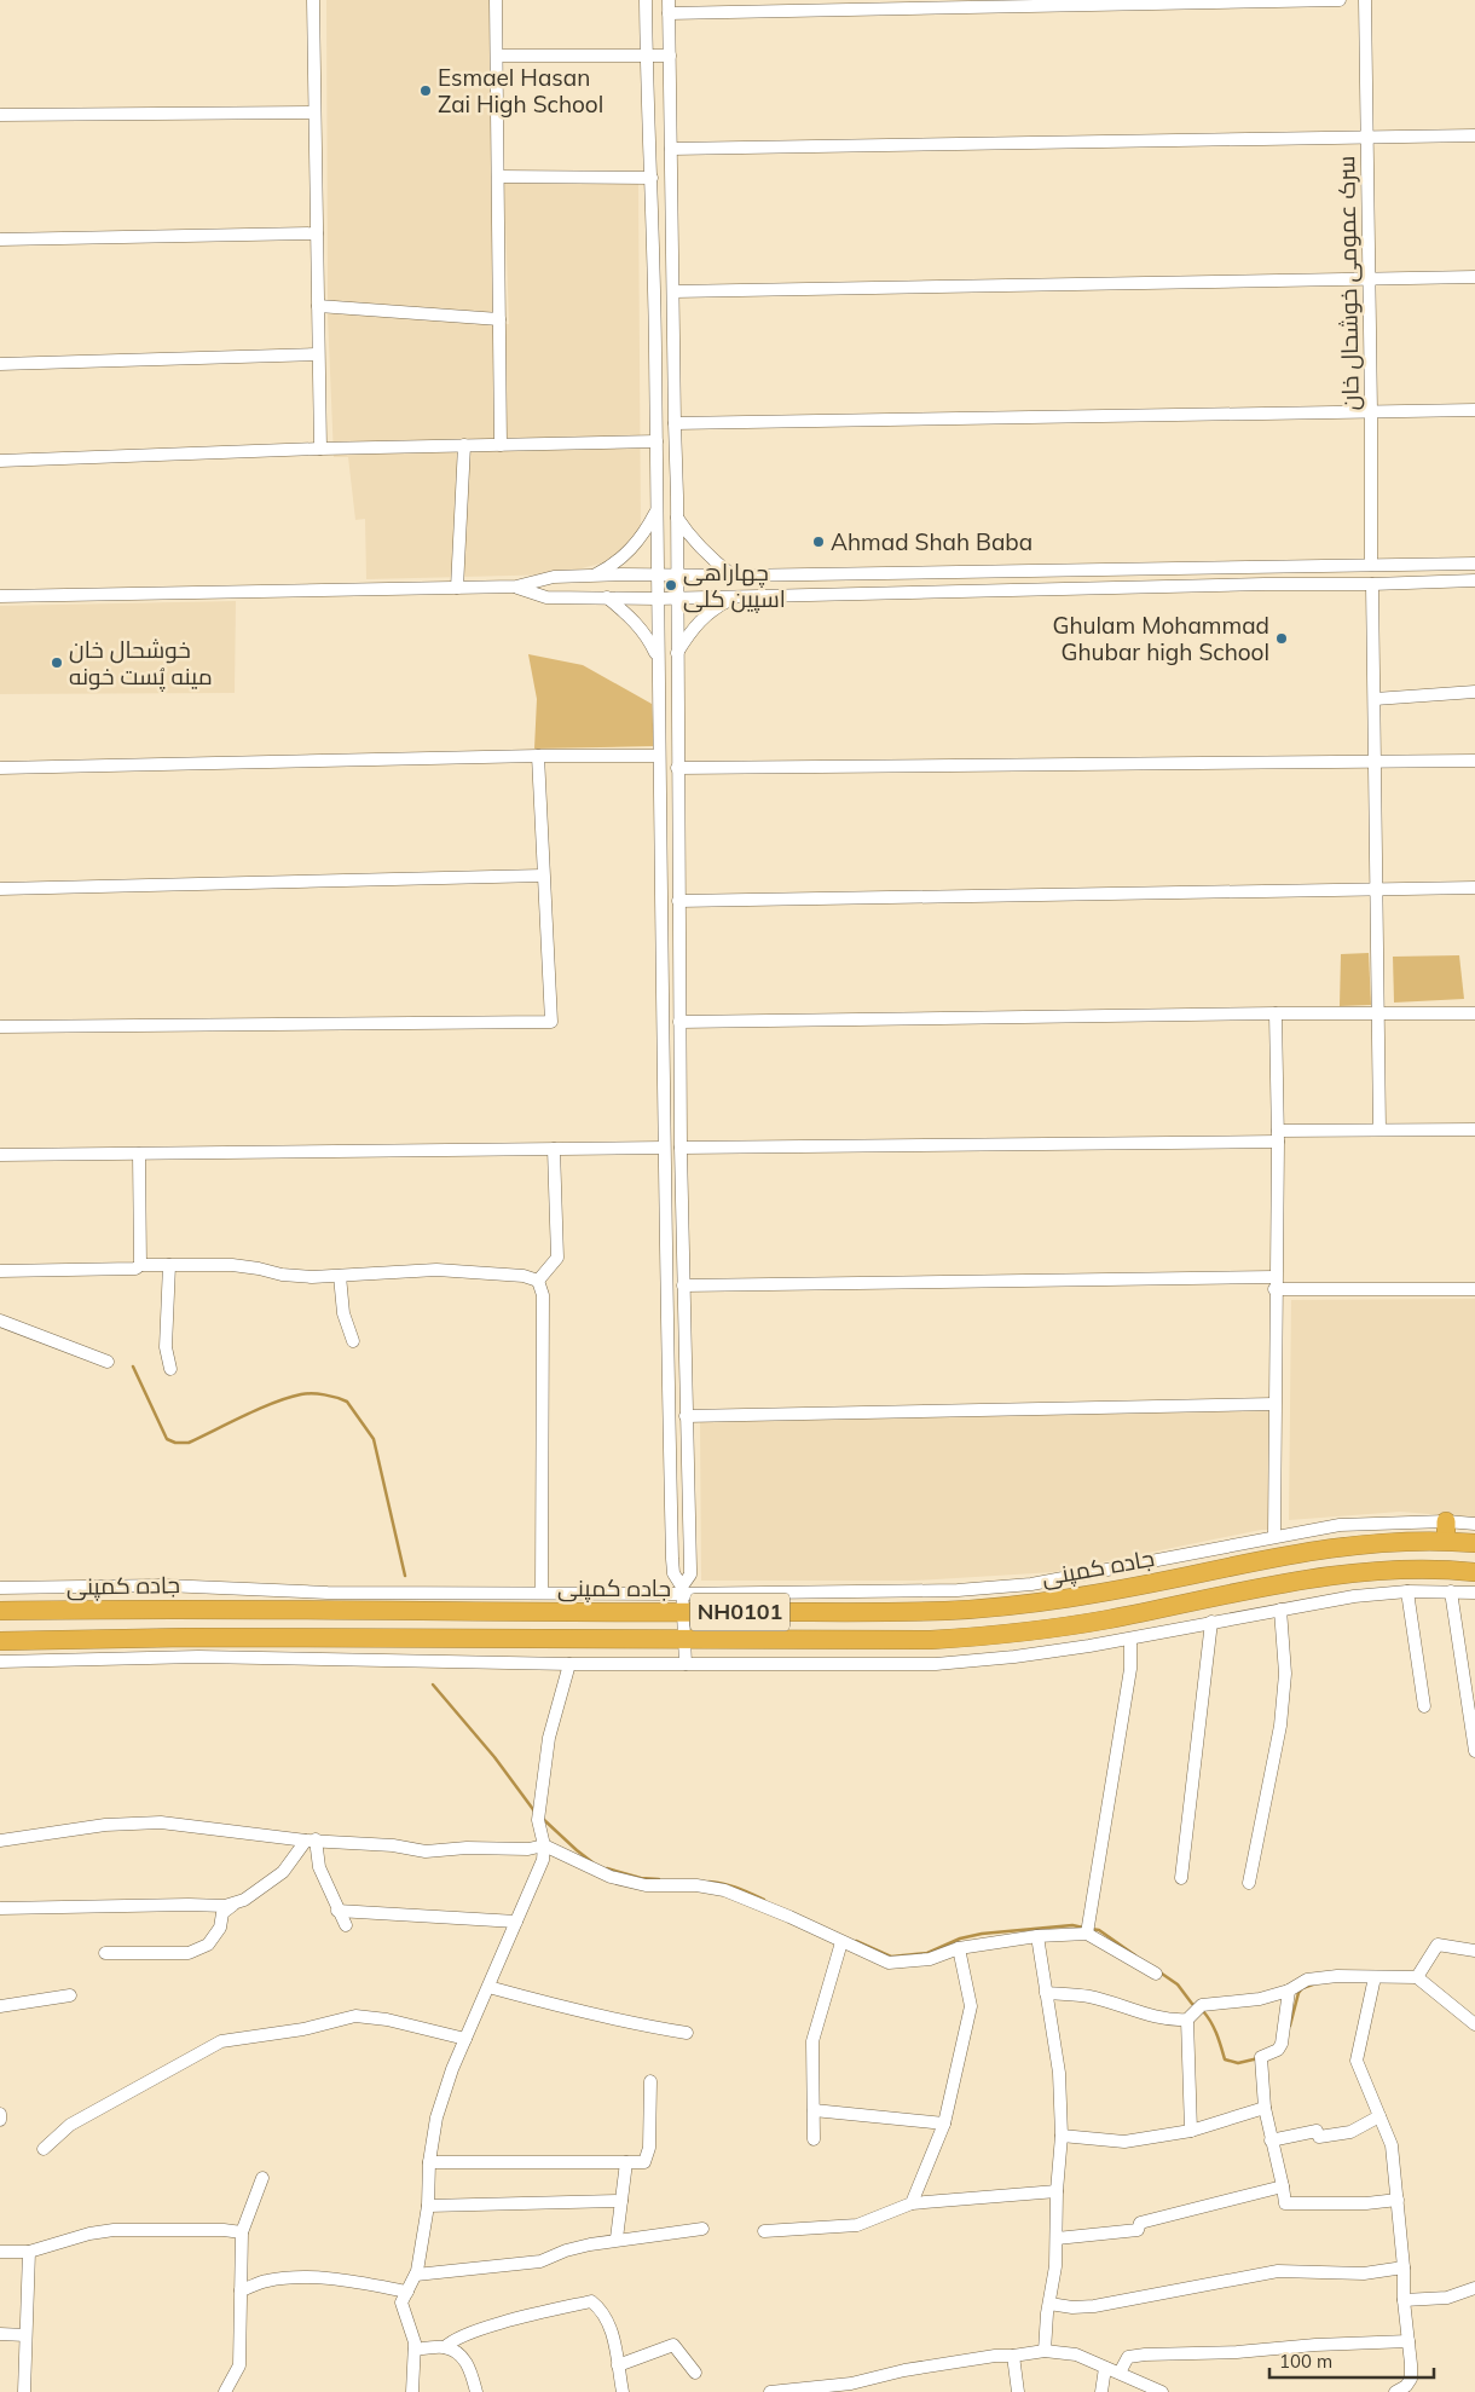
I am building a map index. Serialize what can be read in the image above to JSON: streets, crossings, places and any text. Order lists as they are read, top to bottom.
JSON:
{
  "streets": {
    "highway": ["جاده کمپنی", "NH0101"],
    "street": ["سرک عمومی خوشحال خان"]
  },
  "places": [
    "Esmael Hasan Zai High School",
    "Ahmad Shah Baba",
    "چهاراهی اسپین کلی",
    "Ghulam Mohammad Ghubar high School",
    "خوشحال خان مینه پُست خونه"
  ],
  "scale_bar": "100 m"
}
